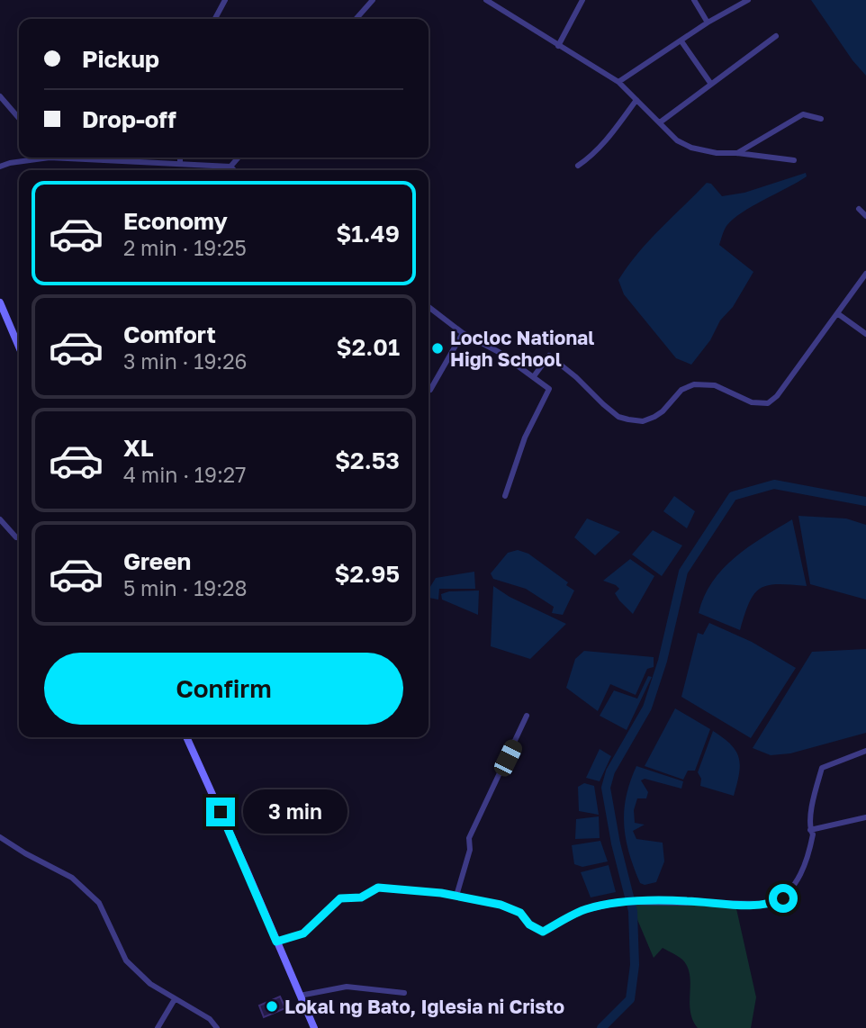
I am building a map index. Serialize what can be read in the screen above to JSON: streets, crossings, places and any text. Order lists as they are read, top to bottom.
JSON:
{
  "places": ["Locloc National High School", "Lokal ng Bato, Iglesia ni Cristo"],
  "page": {
    "banner": ["Pickup", "Drop-off"],
    "list": [
      {
        "name": "Economy",
        "note": "2 min · 19:25",
        "value": "$1.49"
      },
      {
        "name": "Comfort",
        "note": "3 min · 19:26",
        "value": "$2.01"
      },
      {
        "name": "XL",
        "note": "4 min · 19:27",
        "value": "$2.53"
      },
      {
        "name": "Green",
        "note": "5 min · 19:28",
        "value": "$2.95"
      }
    ],
    "buttons": "Confirm",
    "bubble": "3 min"
  }
}
